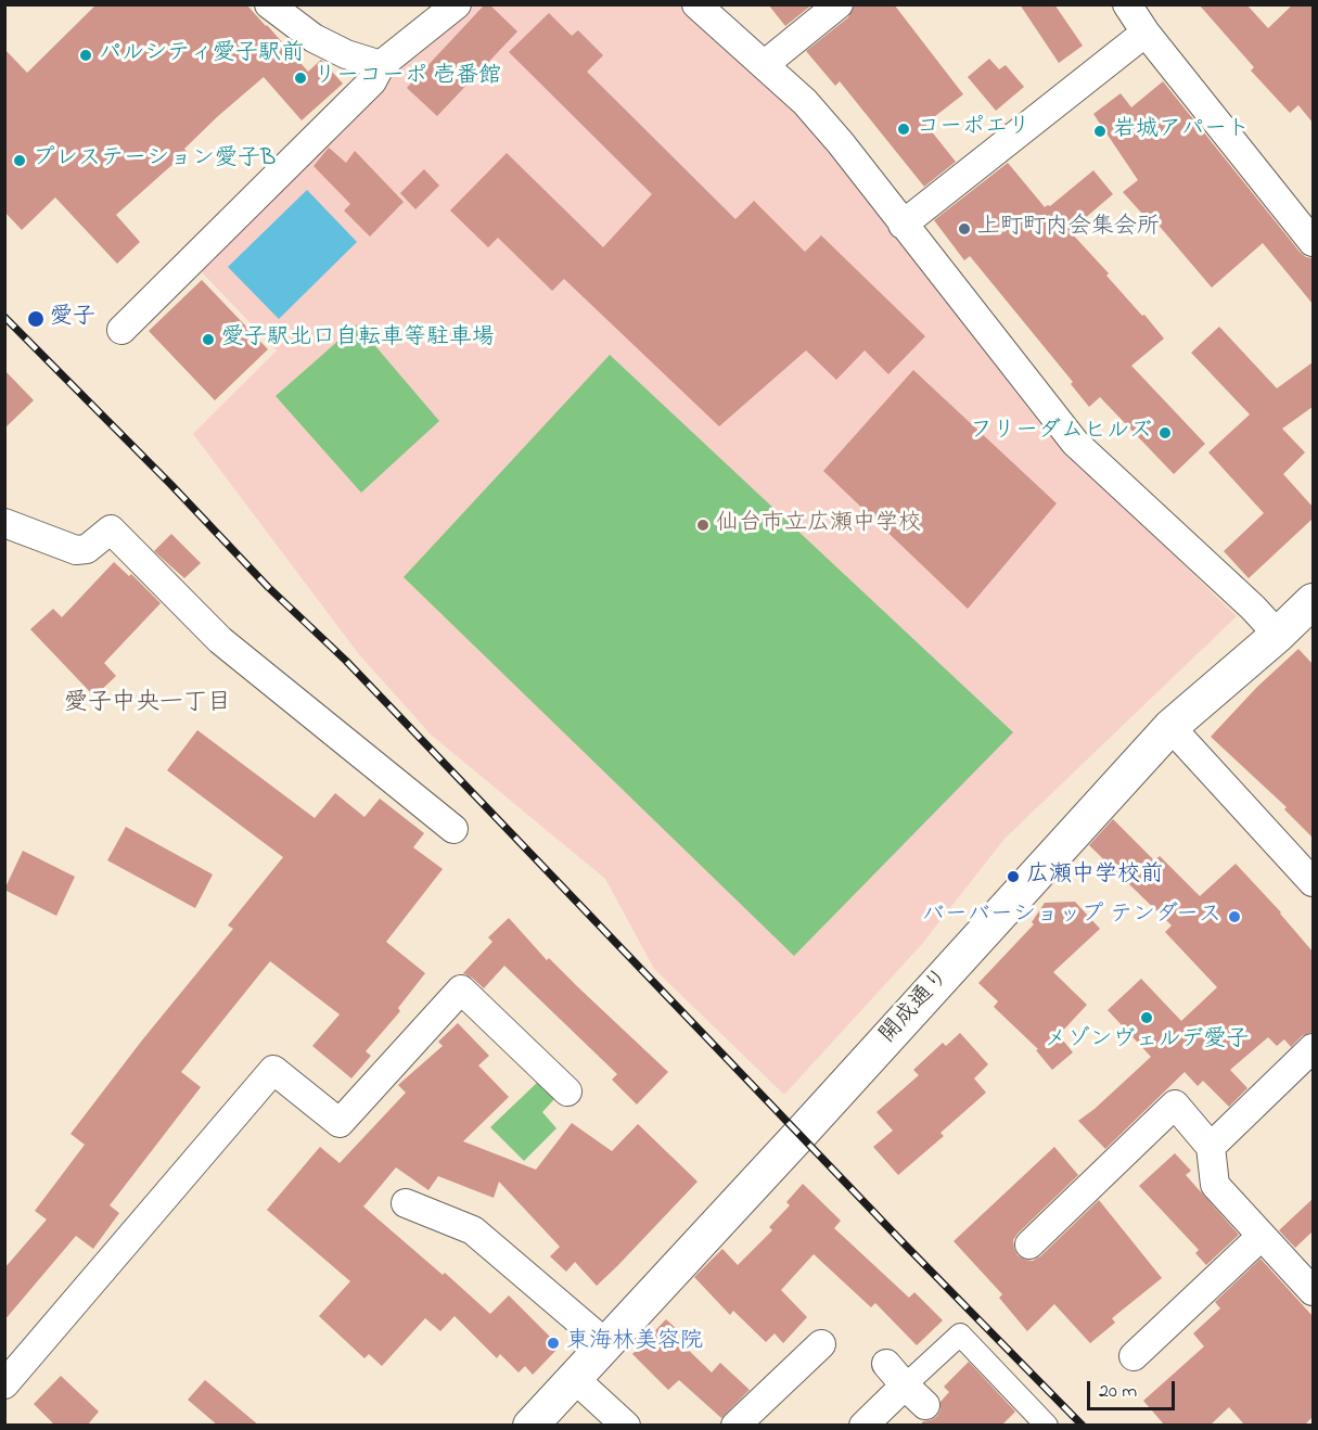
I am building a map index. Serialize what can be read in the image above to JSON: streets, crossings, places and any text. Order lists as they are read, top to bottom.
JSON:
{
  "streets": {
    "street": ["開成通り"]
  },
  "districts": ["愛子中央一丁目"],
  "places": [
    "パルシティ愛子駅前",
    "リーコーポ 壱番館",
    "コーポエリ",
    "岩城アパート",
    "プレステーション愛子B",
    "上町町内会集会所",
    "愛子",
    "愛子駅北口自転車等駐車場",
    "フリーダムヒルズ",
    "仙台市立広瀬中学校",
    "広瀬中学校前",
    "バーバーショップ テンダース",
    "メゾンヴェルデ愛子",
    "東海林美容院"
  ],
  "scale_bar": "20 m"
}
